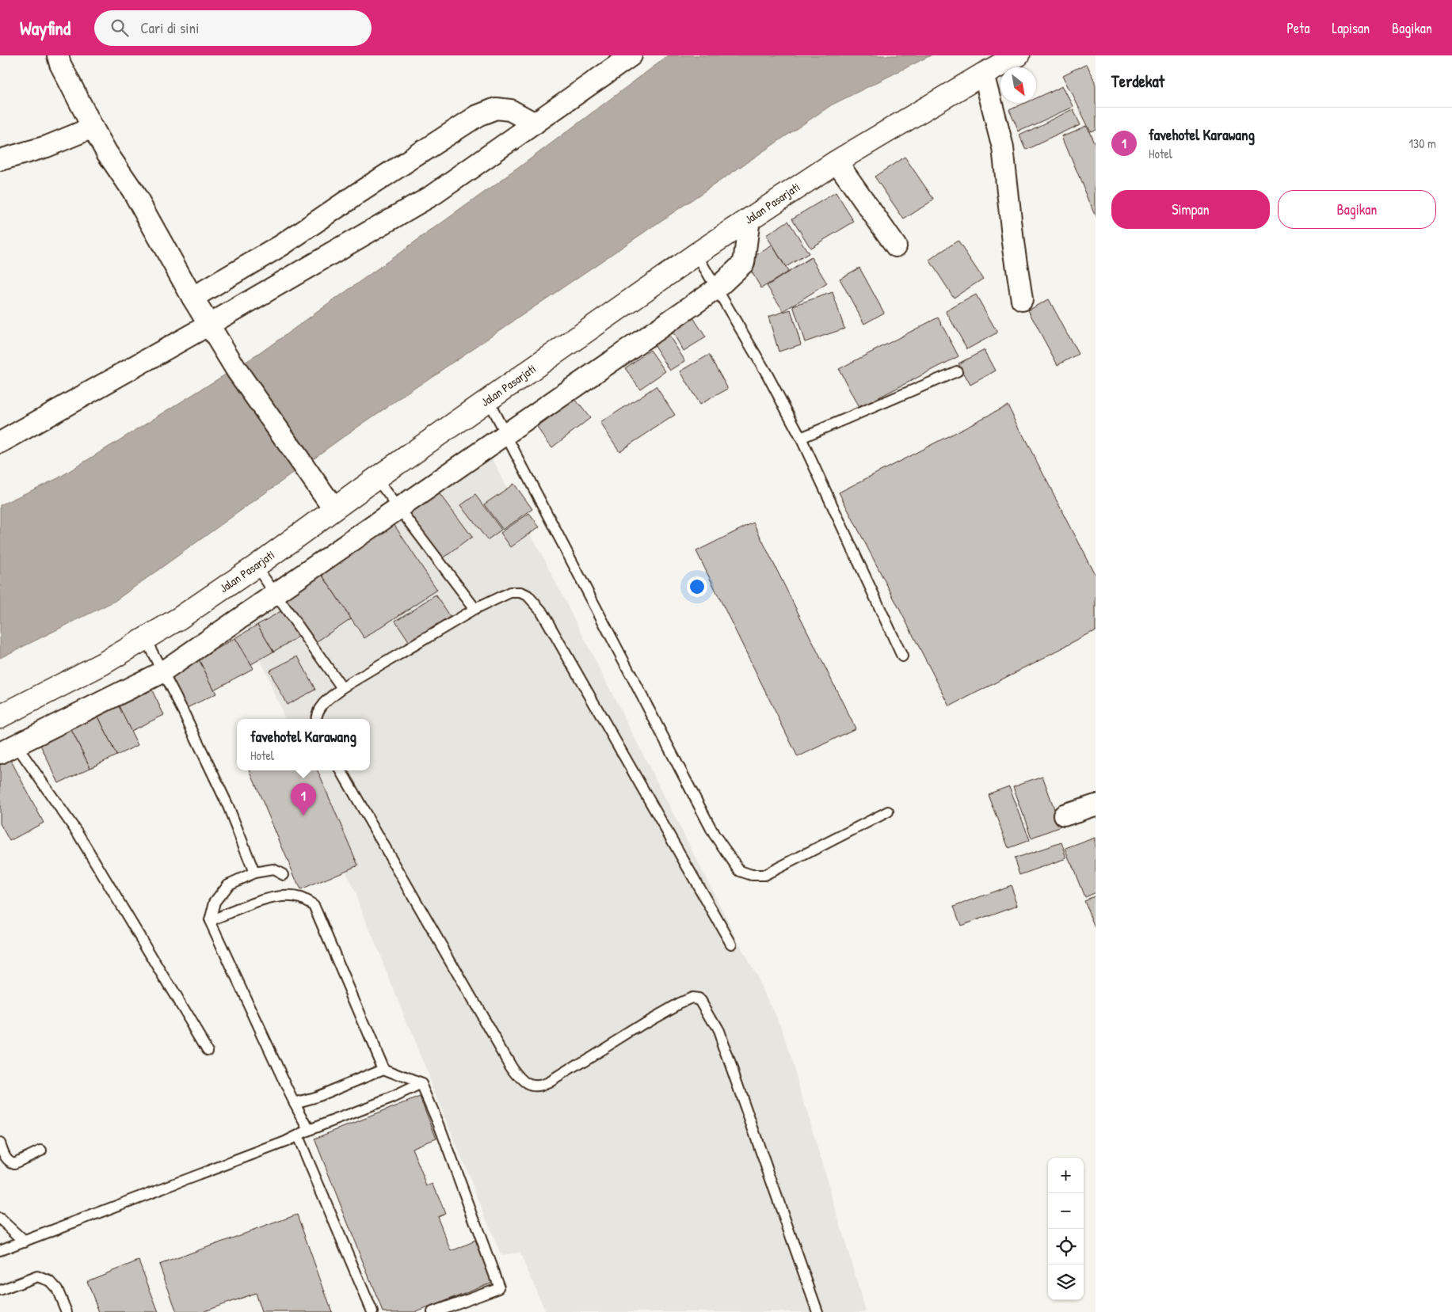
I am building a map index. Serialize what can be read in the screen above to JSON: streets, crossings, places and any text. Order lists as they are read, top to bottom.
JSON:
{
  "streets": {
    "main road": ["Jalan Pasarjati"]
  },
  "north": "bottom right",
  "page": {
    "header": "Wayfind",
    "search": "Cari di sini",
    "nav": ["Peta", "Lapisan", "Bagikan"],
    "heading": "Terdekat",
    "list": [
      {
        "mark": "1",
        "name": "favehotel Karawang",
        "note": "Hotel",
        "value": "130 m"
      }
    ],
    "buttons": ["Simpan", "Bagikan"],
    "popup": ["favehotel Karawang", "Hotel"],
    "pins": "1",
    "map_buttons": ["+", "−"]
  }
}
